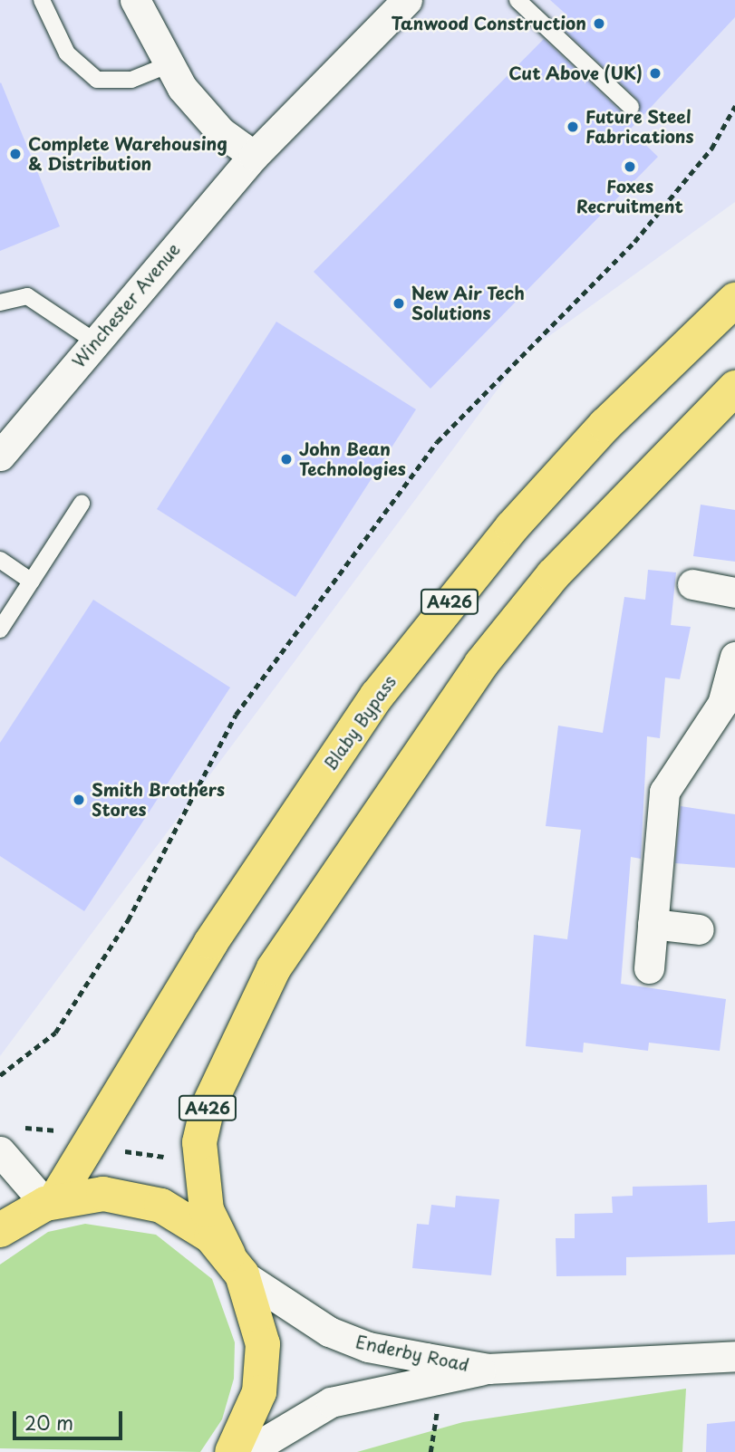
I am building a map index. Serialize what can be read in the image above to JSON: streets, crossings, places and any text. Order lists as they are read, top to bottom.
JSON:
{
  "streets": {
    "main road": ["A426", "Blaby Bypass"],
    "street": ["Winchester Avenue", "Enderby Road"]
  },
  "crossings": [
    ["A426", "Enderby Road"]
  ],
  "places": [
    "Tanwood Construction",
    "Cut Above (UK)",
    "Future Steel Fabrications",
    "Complete Warehousing & Distribution",
    "Foxes Recruitment",
    "New Air Tech Solutions",
    "John Bean Technologies",
    "Smith Brothers Stores"
  ],
  "scale_bar": "20 m"
}
